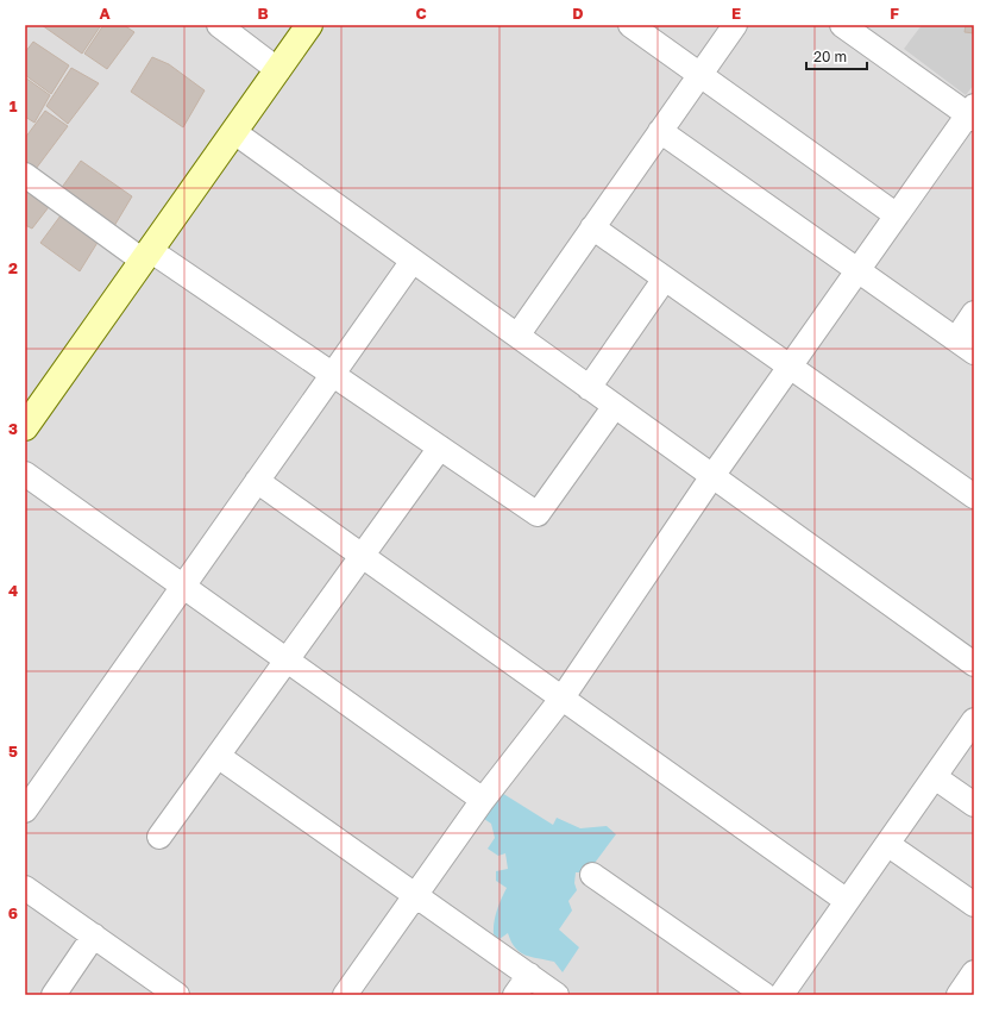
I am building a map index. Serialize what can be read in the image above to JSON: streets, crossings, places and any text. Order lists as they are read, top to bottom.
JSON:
{
  "scale_bar": "20 m",
  "grid": {
    "columns": [
      "A",
      "B",
      "C",
      "D",
      "E",
      "F"
    ],
    "rows": [
      "1",
      "2",
      "3",
      "4",
      "5",
      "6"
    ]
  }
}
